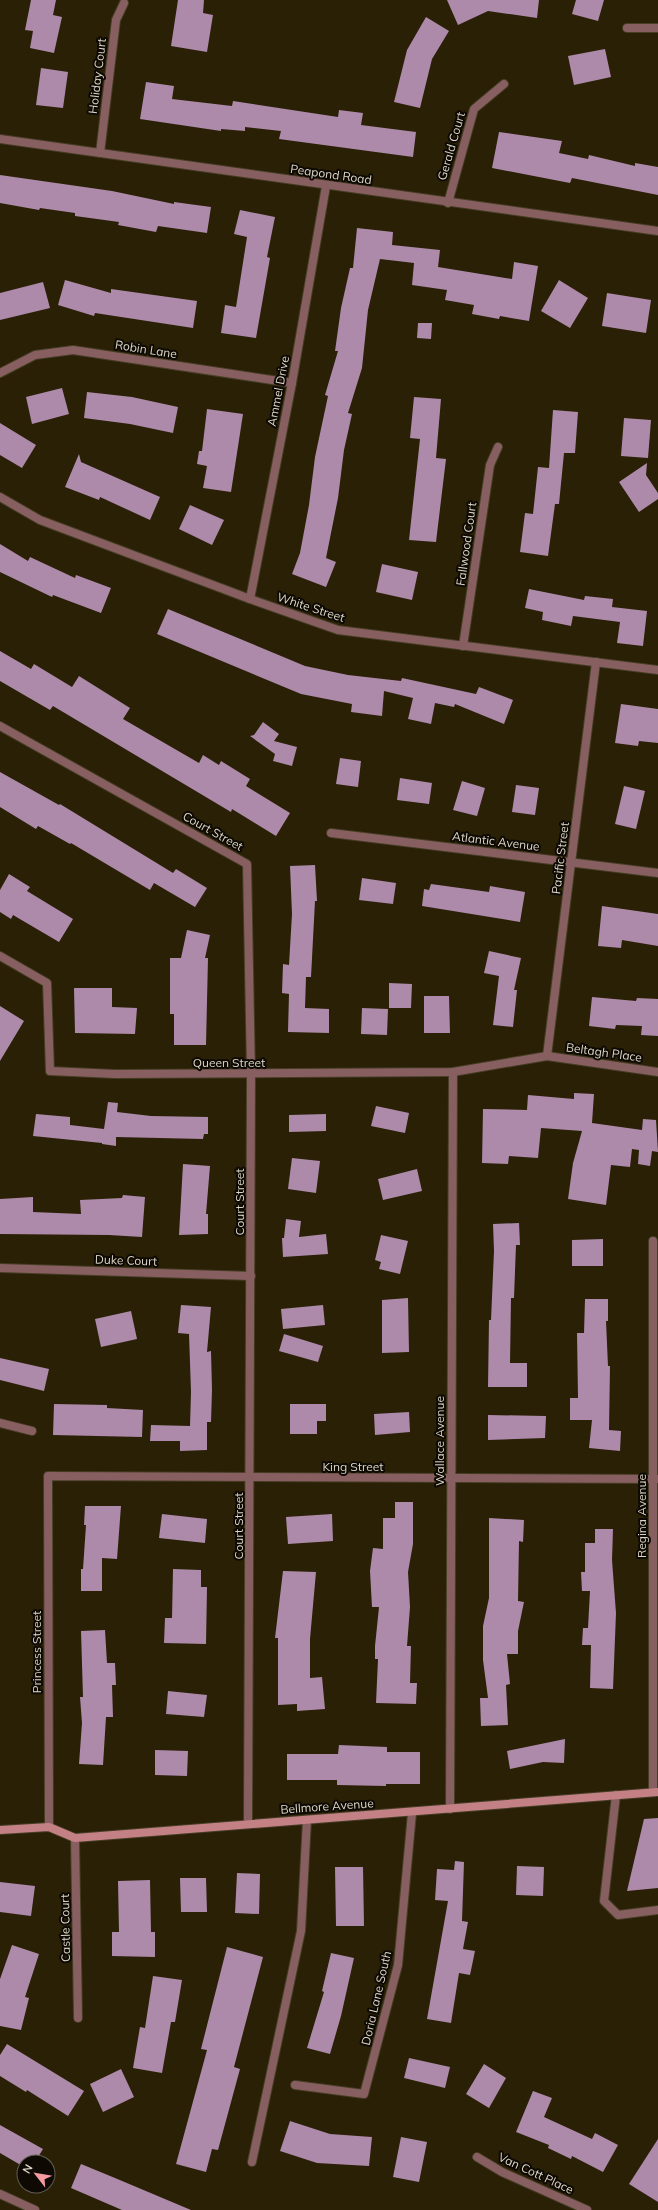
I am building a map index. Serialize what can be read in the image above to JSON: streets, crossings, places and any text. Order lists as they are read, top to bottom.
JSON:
{
  "streets": {
    "main road": ["Bellmore Avenue"],
    "street": [
      "Holiday Court",
      "Gerald Court",
      "Peapond Road",
      "Robin Lane",
      "Ammel Drive",
      "Fallwood Court",
      "White Street",
      "Court Street",
      "Atlantic Avenue",
      "Pacific Street",
      "Beltagh Place",
      "Queen Street",
      "Duke Court",
      "Wallace Avenue",
      "King Street",
      "Regina Avenue",
      "Princess Street",
      "Castle Court",
      "Doria Lane South",
      "Van Cott Place"
    ]
  },
  "crossings": [
    ["Holiday Court", "Peapond Road"],
    ["Gerald Court", "Peapond Road"],
    ["Peapond Road", "Ammel Drive"],
    ["Robin Lane", "Ammel Drive"],
    ["Ammel Drive", "White Street"],
    ["Fallwood Court", "White Street"],
    ["White Street", "Pacific Street"],
    ["Court Street", "Queen Street"],
    ["Court Street", "Duke Court"],
    ["Court Street", "King Street"],
    ["Court Street", "Bellmore Avenue"],
    ["Atlantic Avenue", "Pacific Street"],
    ["Pacific Street", "Beltagh Place"],
    ["Pacific Street", "Queen Street"],
    ["Beltagh Place", "Queen Street"],
    ["Queen Street", "Wallace Avenue"],
    ["Wallace Avenue", "King Street"],
    ["Wallace Avenue", "Bellmore Avenue"],
    ["King Street", "Regina Avenue"],
    ["King Street", "Princess Street"],
    ["Regina Avenue", "Bellmore Avenue"],
    ["Princess Street", "Bellmore Avenue"],
    ["Bellmore Avenue", "Castle Court"],
    ["Bellmore Avenue", "Doria Lane South"]
  ],
  "north": "top left"
}
